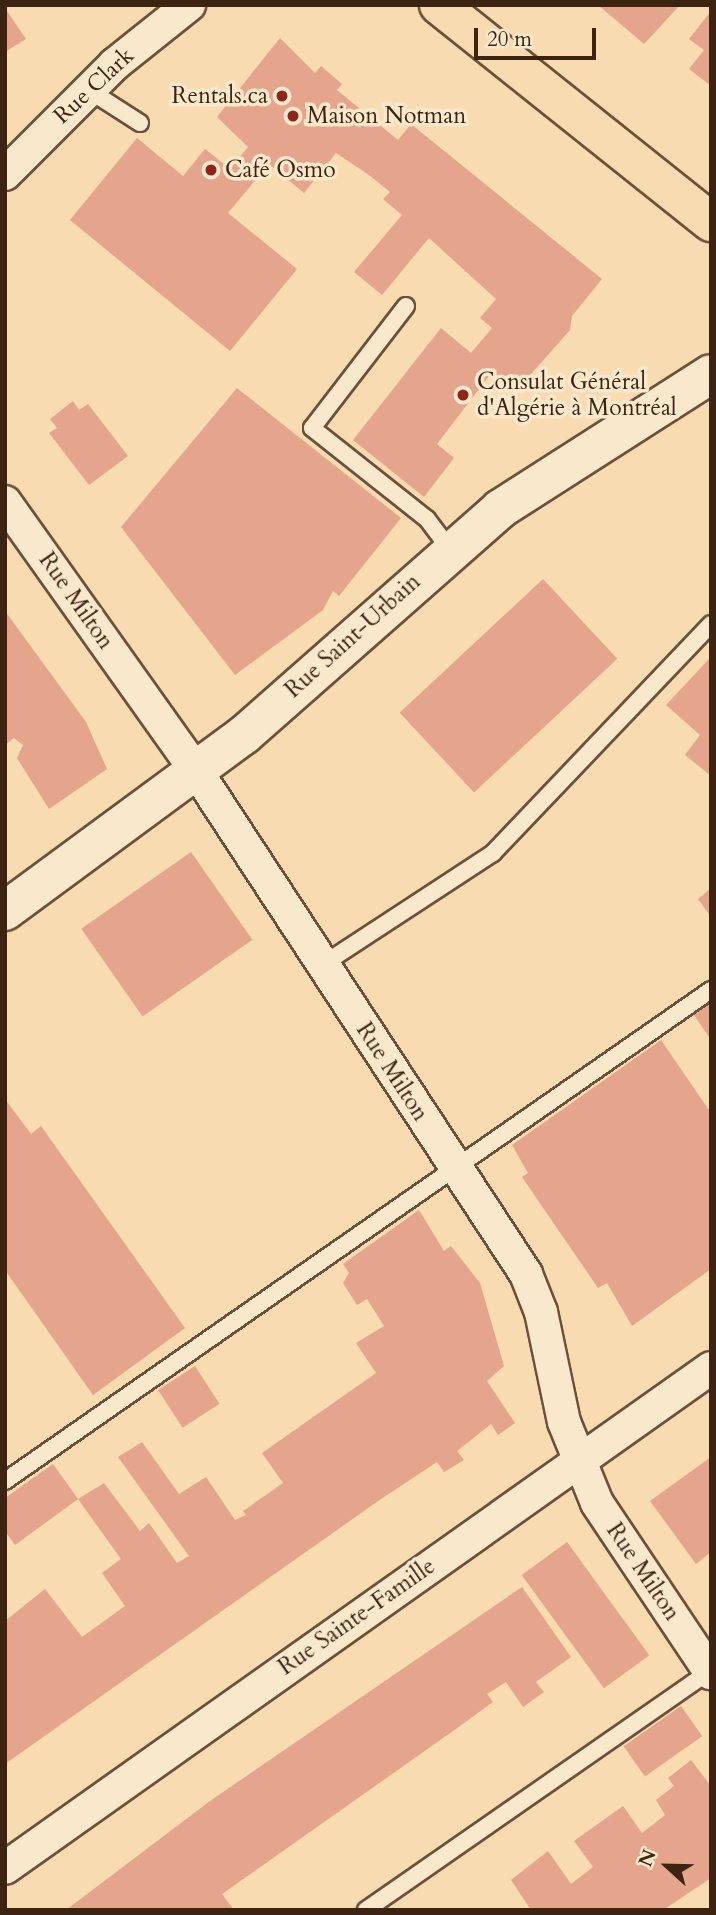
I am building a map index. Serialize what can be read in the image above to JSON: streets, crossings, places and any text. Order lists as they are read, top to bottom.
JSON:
{
  "streets": {
    "main road": ["Rue Saint-Urbain"],
    "street": ["Rue Clark", "Rue Milton", "Rue Sainte-Famille"]
  },
  "crossings": [
    ["Rue Milton", "Rue Saint-Urbain"],
    ["Rue Milton", "Rue Sainte-Famille"]
  ],
  "places": [
    "Rentals.ca",
    "Maison Notman",
    "Café Osmo",
    "Consulat Général d'Algérie à Montréal"
  ],
  "scale_bar": "20 m",
  "north": "left"
}
